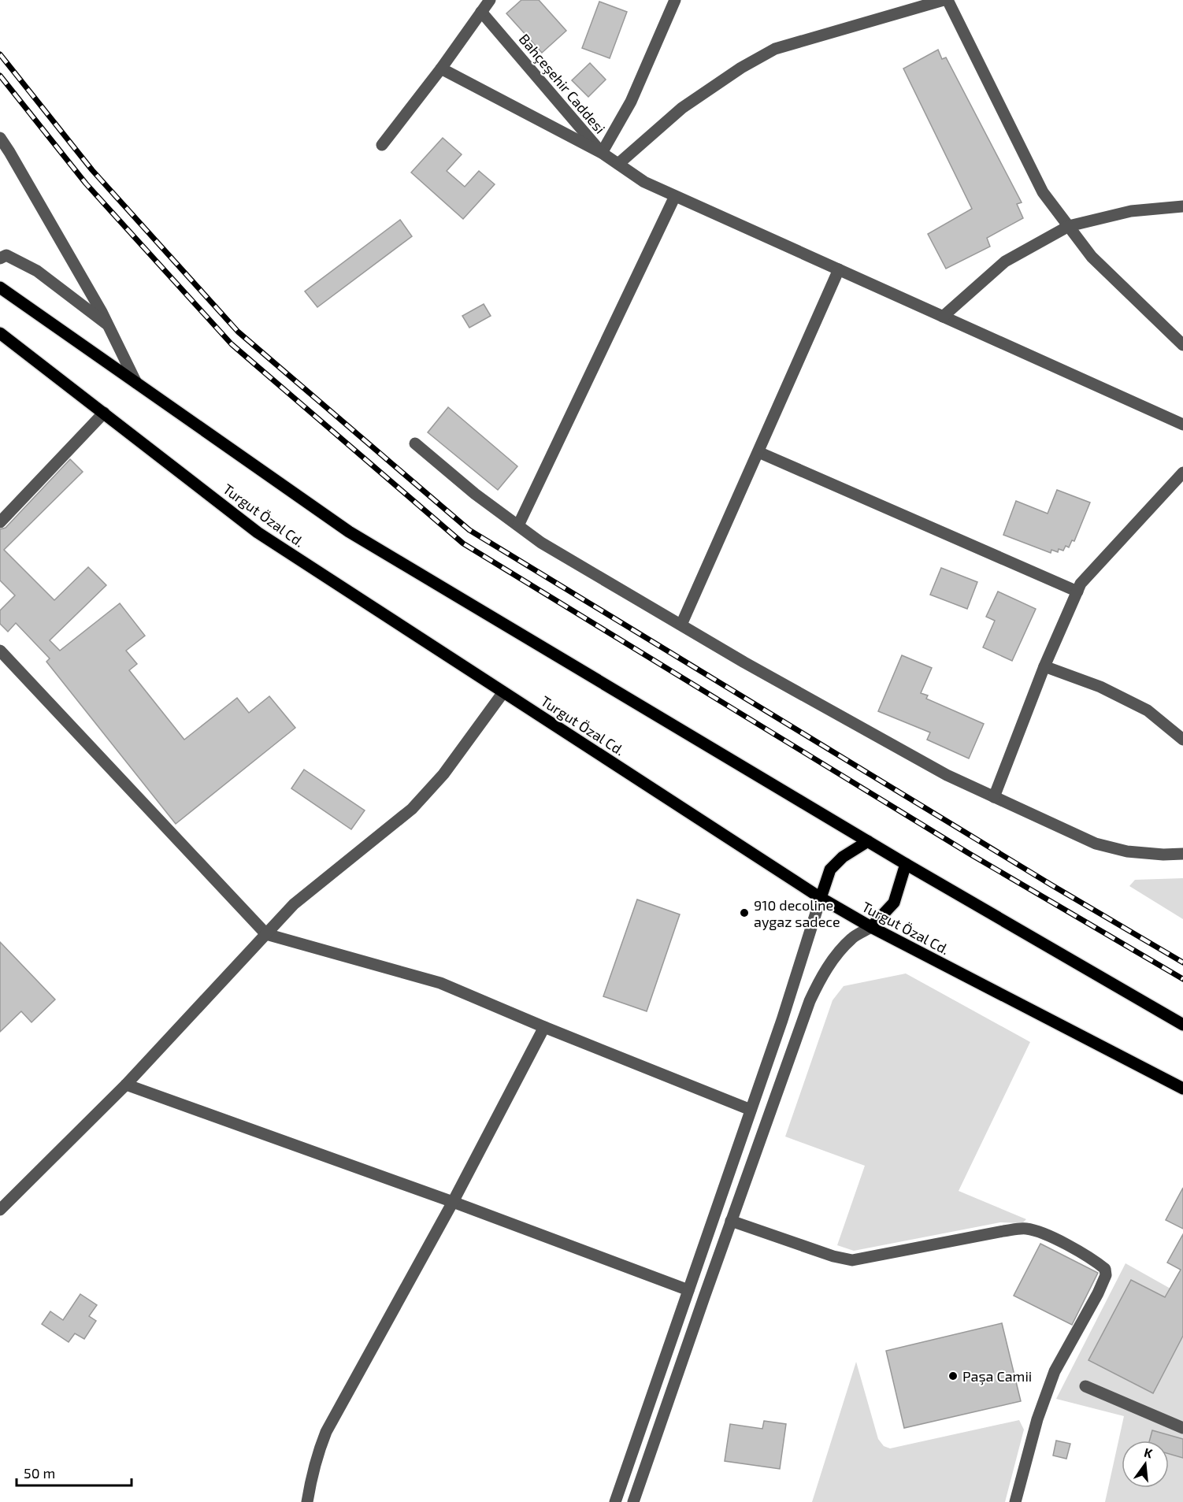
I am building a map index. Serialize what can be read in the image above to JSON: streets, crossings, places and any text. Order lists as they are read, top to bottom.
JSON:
{
  "streets": {
    "main road": ["Turgut Özal Cd."],
    "street": ["Bahçeşehir Caddesi"]
  },
  "places": ["910 decoline aygaz sadece", "Paşa Camii"],
  "scale_bar": "50 m",
  "north": "top"
}
